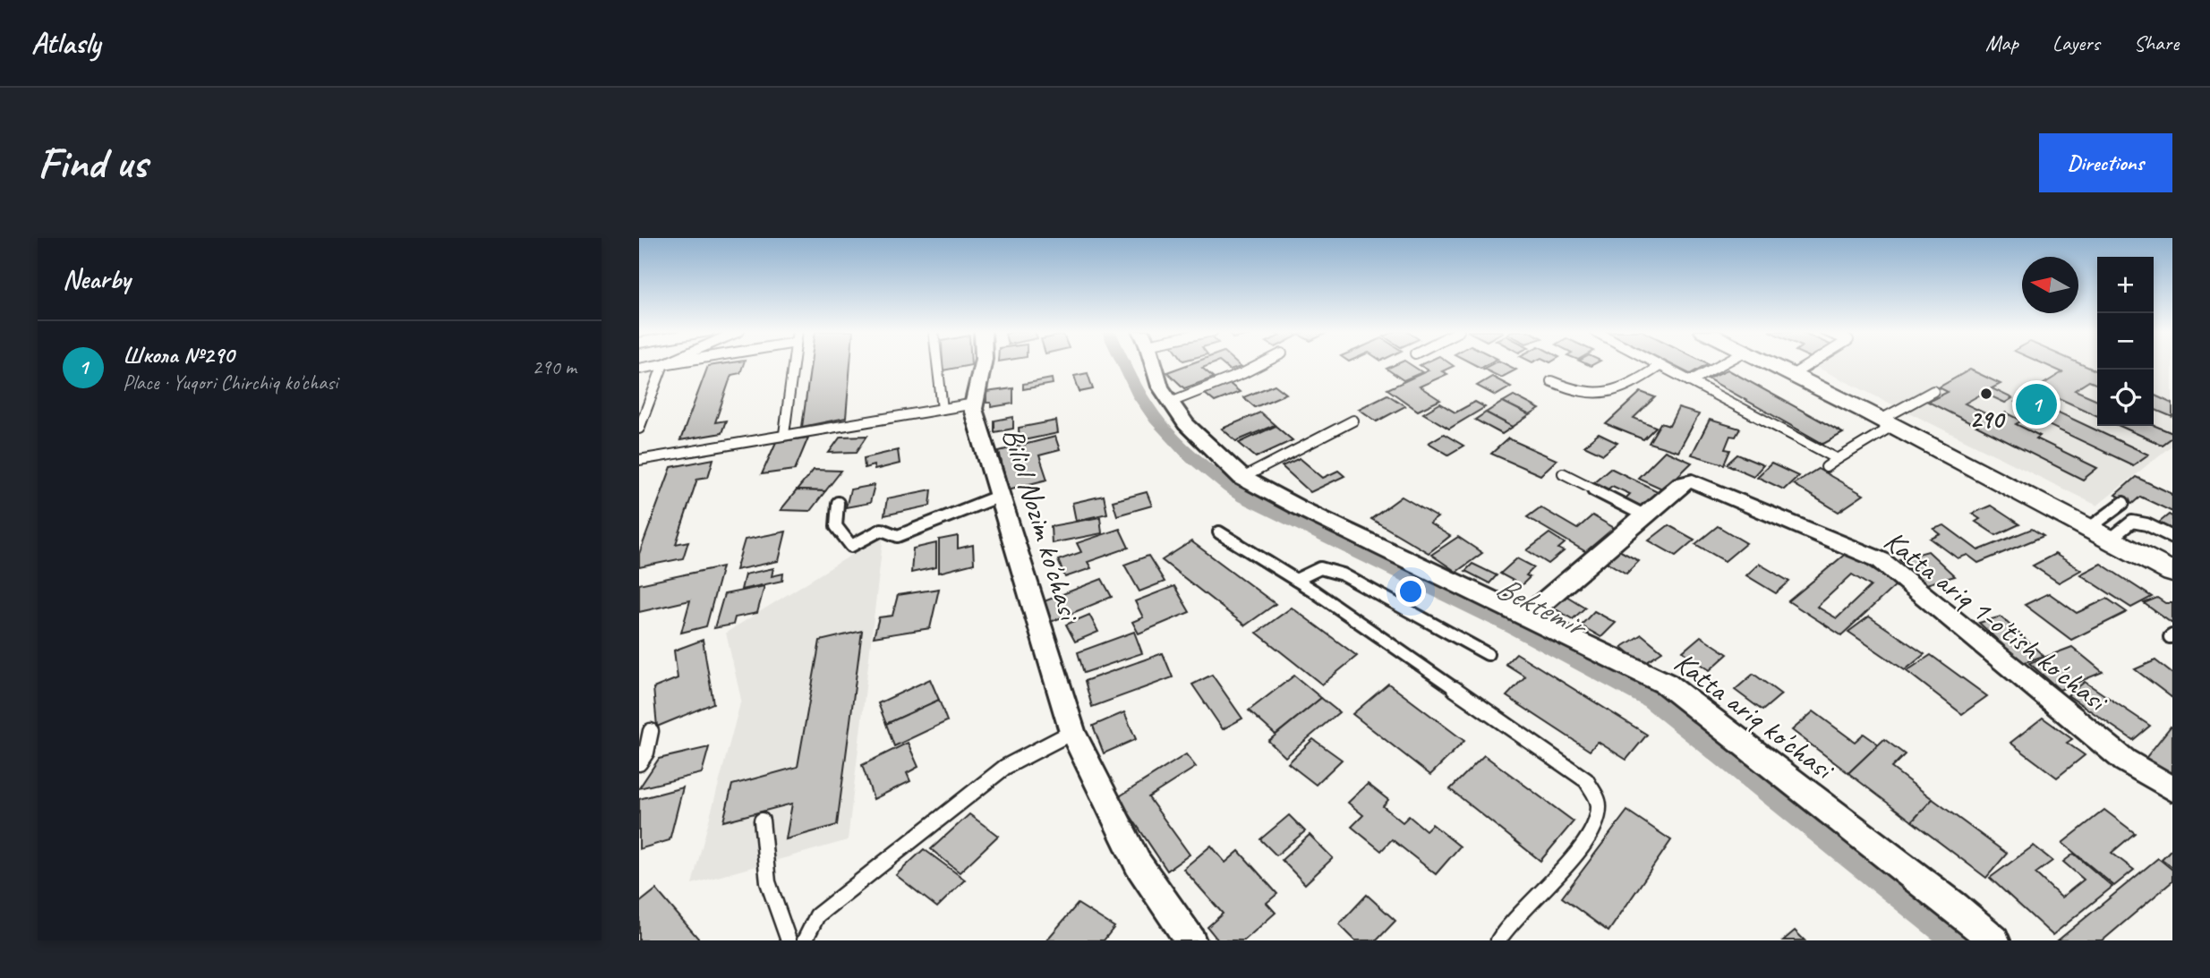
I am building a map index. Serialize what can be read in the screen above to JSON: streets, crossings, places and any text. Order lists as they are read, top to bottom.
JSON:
{
  "streets": {
    "street": ["Biliol Nozim ko'chasi", "Katta ariq 1-o'tish ko'chasi", "Katta ariq ko'chasi"]
  },
  "crossings": [
    ["Katta ariq 1-o'tish ko'chasi", "Katta ariq ko'chasi"]
  ],
  "water": ["Bektemir"],
  "places": ["290"],
  "north": "left",
  "page": {
    "header": "Atlasly",
    "nav": ["Map", "Layers", "Share"],
    "buttons": "Directions",
    "title": "Find us",
    "heading": "Nearby",
    "map_buttons": ["+", "−"],
    "list": [
      {
        "mark": "1",
        "name": "Школа №290",
        "note": "Place · Yuqori Chirchiq ko'chasi",
        "value": "290 m"
      }
    ],
    "pins": "1"
  }
}
